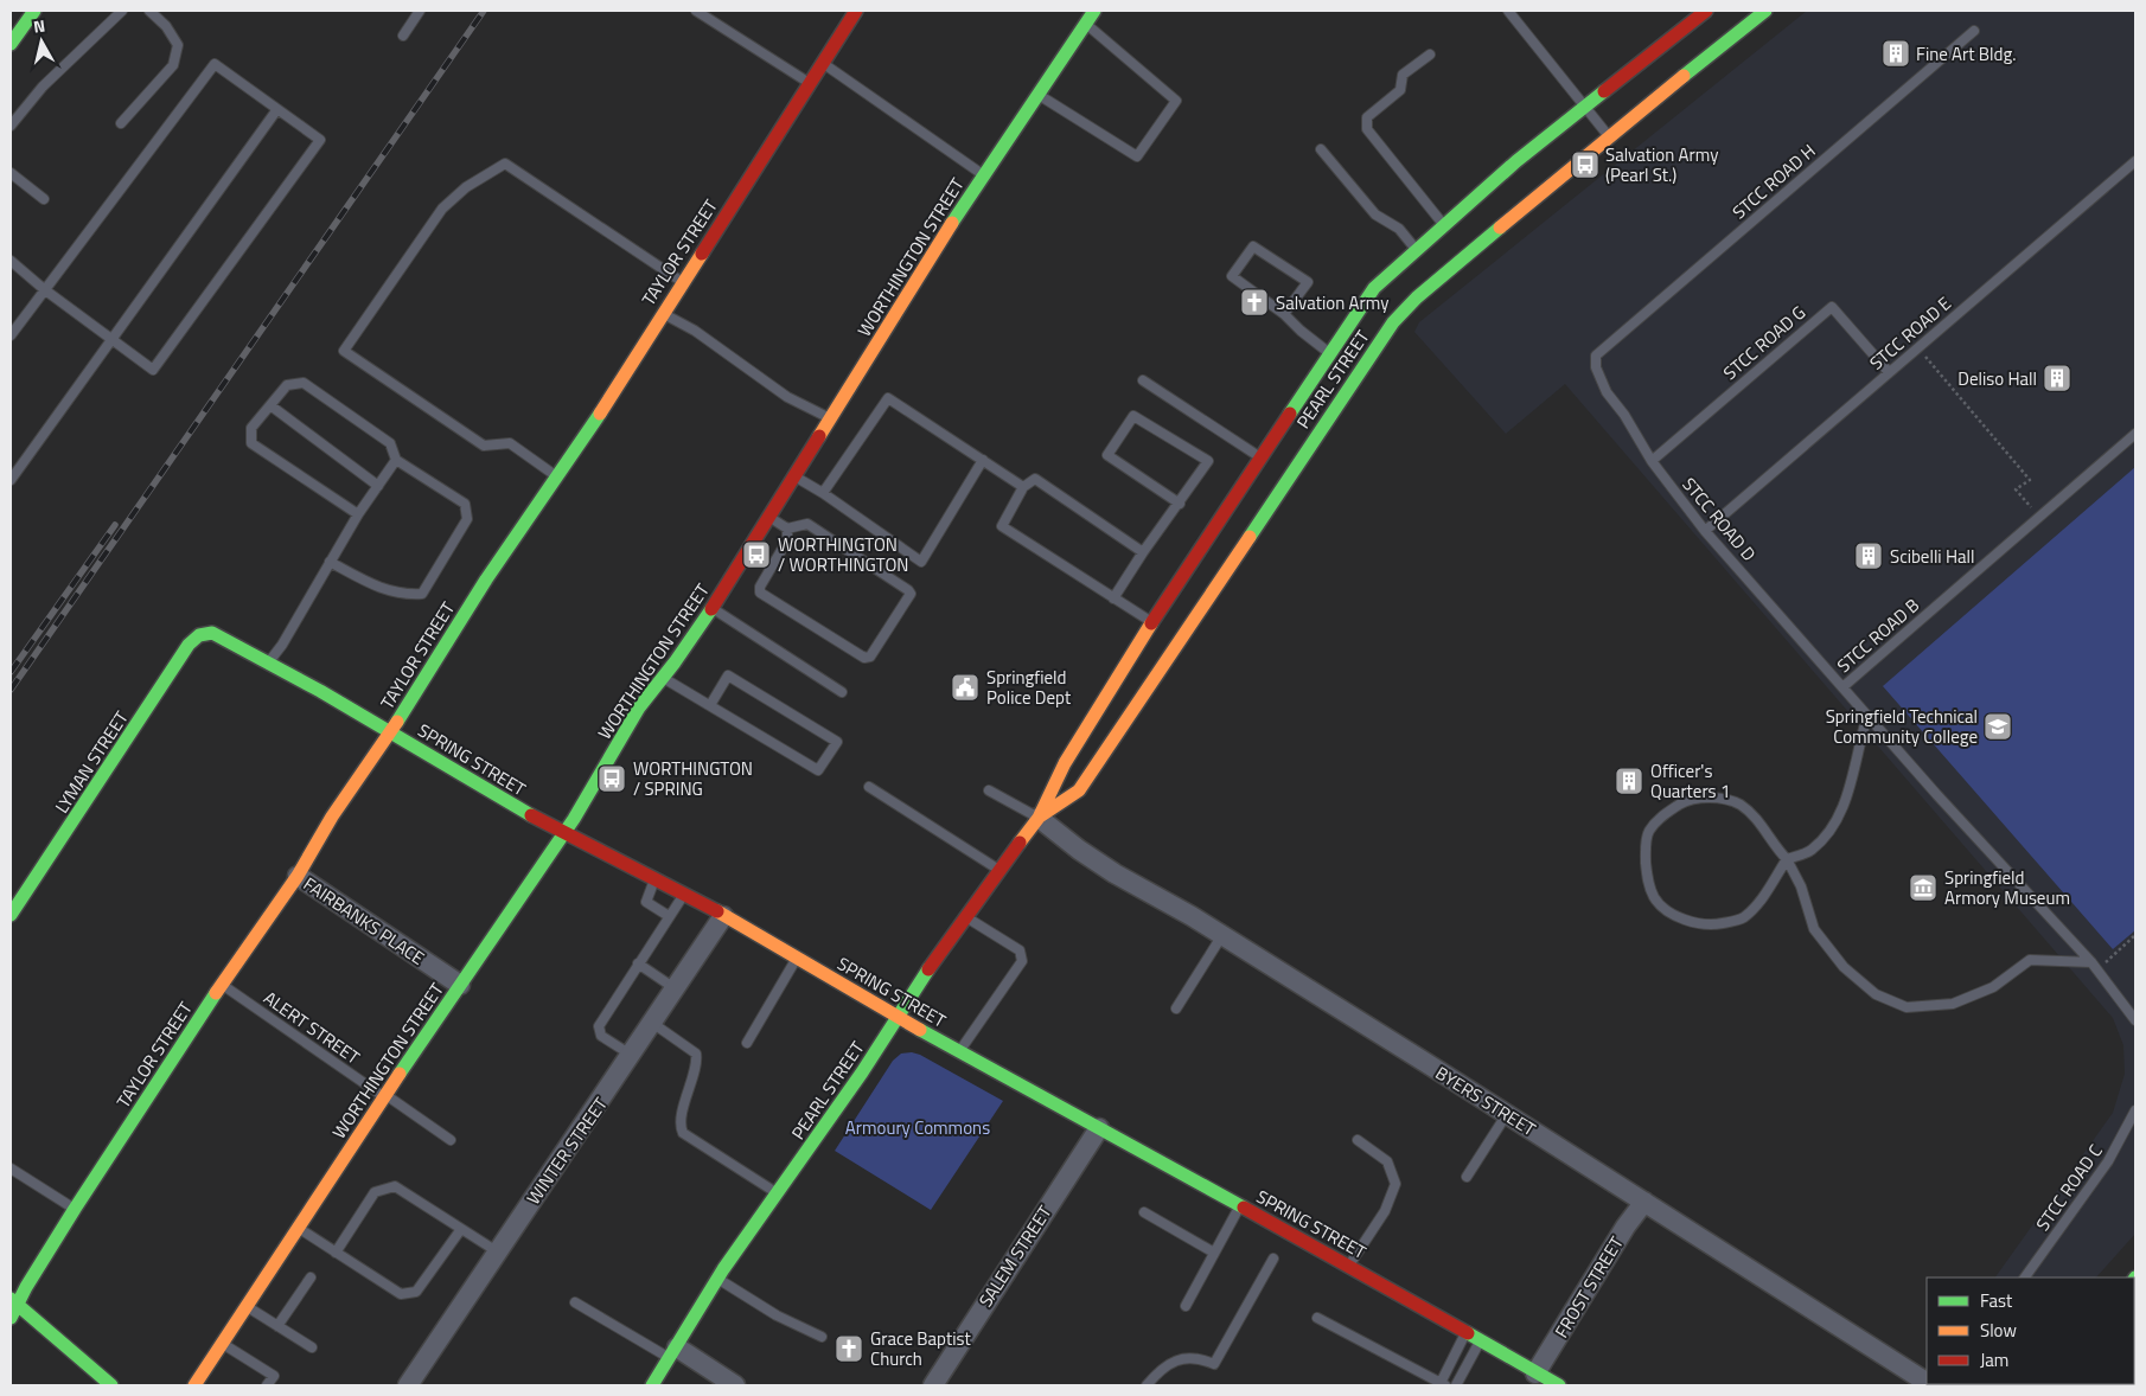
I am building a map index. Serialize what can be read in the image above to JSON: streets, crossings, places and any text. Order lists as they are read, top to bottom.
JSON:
{
  "streets": {
    "street": [
      "TAYLOR STREET",
      "WORTHINGTON STREET",
      "PEARL STREET",
      "SPRING STREET",
      "LYMAN STREET",
      "FAIRBANKS PLACE",
      "BYERS STREET",
      "WINTER STREET",
      "SALEM STREET",
      "FROST STREET"
    ],
    "lane": [
      "STCC ROAD H",
      "STCC ROAD E",
      "STCC ROAD G",
      "STCC ROAD D",
      "STCC ROAD B",
      "ALERT STREET",
      "STCC ROAD C"
    ]
  },
  "crossings": [
    ["STCC ROAD H", "STCC ROAD D"],
    ["TAYLOR STREET", "SPRING STREET"],
    ["TAYLOR STREET", "FAIRBANKS PLACE"],
    ["TAYLOR STREET", "ALERT STREET"],
    ["WORTHINGTON STREET", "SPRING STREET"],
    ["WORTHINGTON STREET", "FAIRBANKS PLACE"],
    ["WORTHINGTON STREET", "ALERT STREET"],
    ["STCC ROAD E", "STCC ROAD G"],
    ["STCC ROAD E", "STCC ROAD D"],
    ["STCC ROAD G", "STCC ROAD D"],
    ["PEARL STREET", "SPRING STREET"],
    ["PEARL STREET", "BYERS STREET"],
    ["STCC ROAD D", "STCC ROAD B"],
    ["SPRING STREET", "LYMAN STREET"],
    ["SPRING STREET", "WINTER STREET"],
    ["SPRING STREET", "SALEM STREET"],
    ["SPRING STREET", "FROST STREET"],
    ["BYERS STREET", "FROST STREET"]
  ],
  "parks": ["Armoury Commons"],
  "places": {
    "building": [
      "Fine Art Bldg.",
      "Deliso Hall",
      "Scibelli Hall",
      "Officer's Quarters 1"
    ],
    "bus stop": ["Salvation Army (Pearl St.)", "WORTHINGTON / WORTHINGTON", "WORTHINGTON / SPRING"],
    "church": ["Salvation Army", "Grace Baptist Church"],
    "public building": ["Springfield Police Dept"],
    "school or university": ["Springfield Technical Community College"],
    "museum": ["Springfield Armory Museum"]
  },
  "legend": ["Fast", "Slow", "Jam"],
  "north": "top"
}
